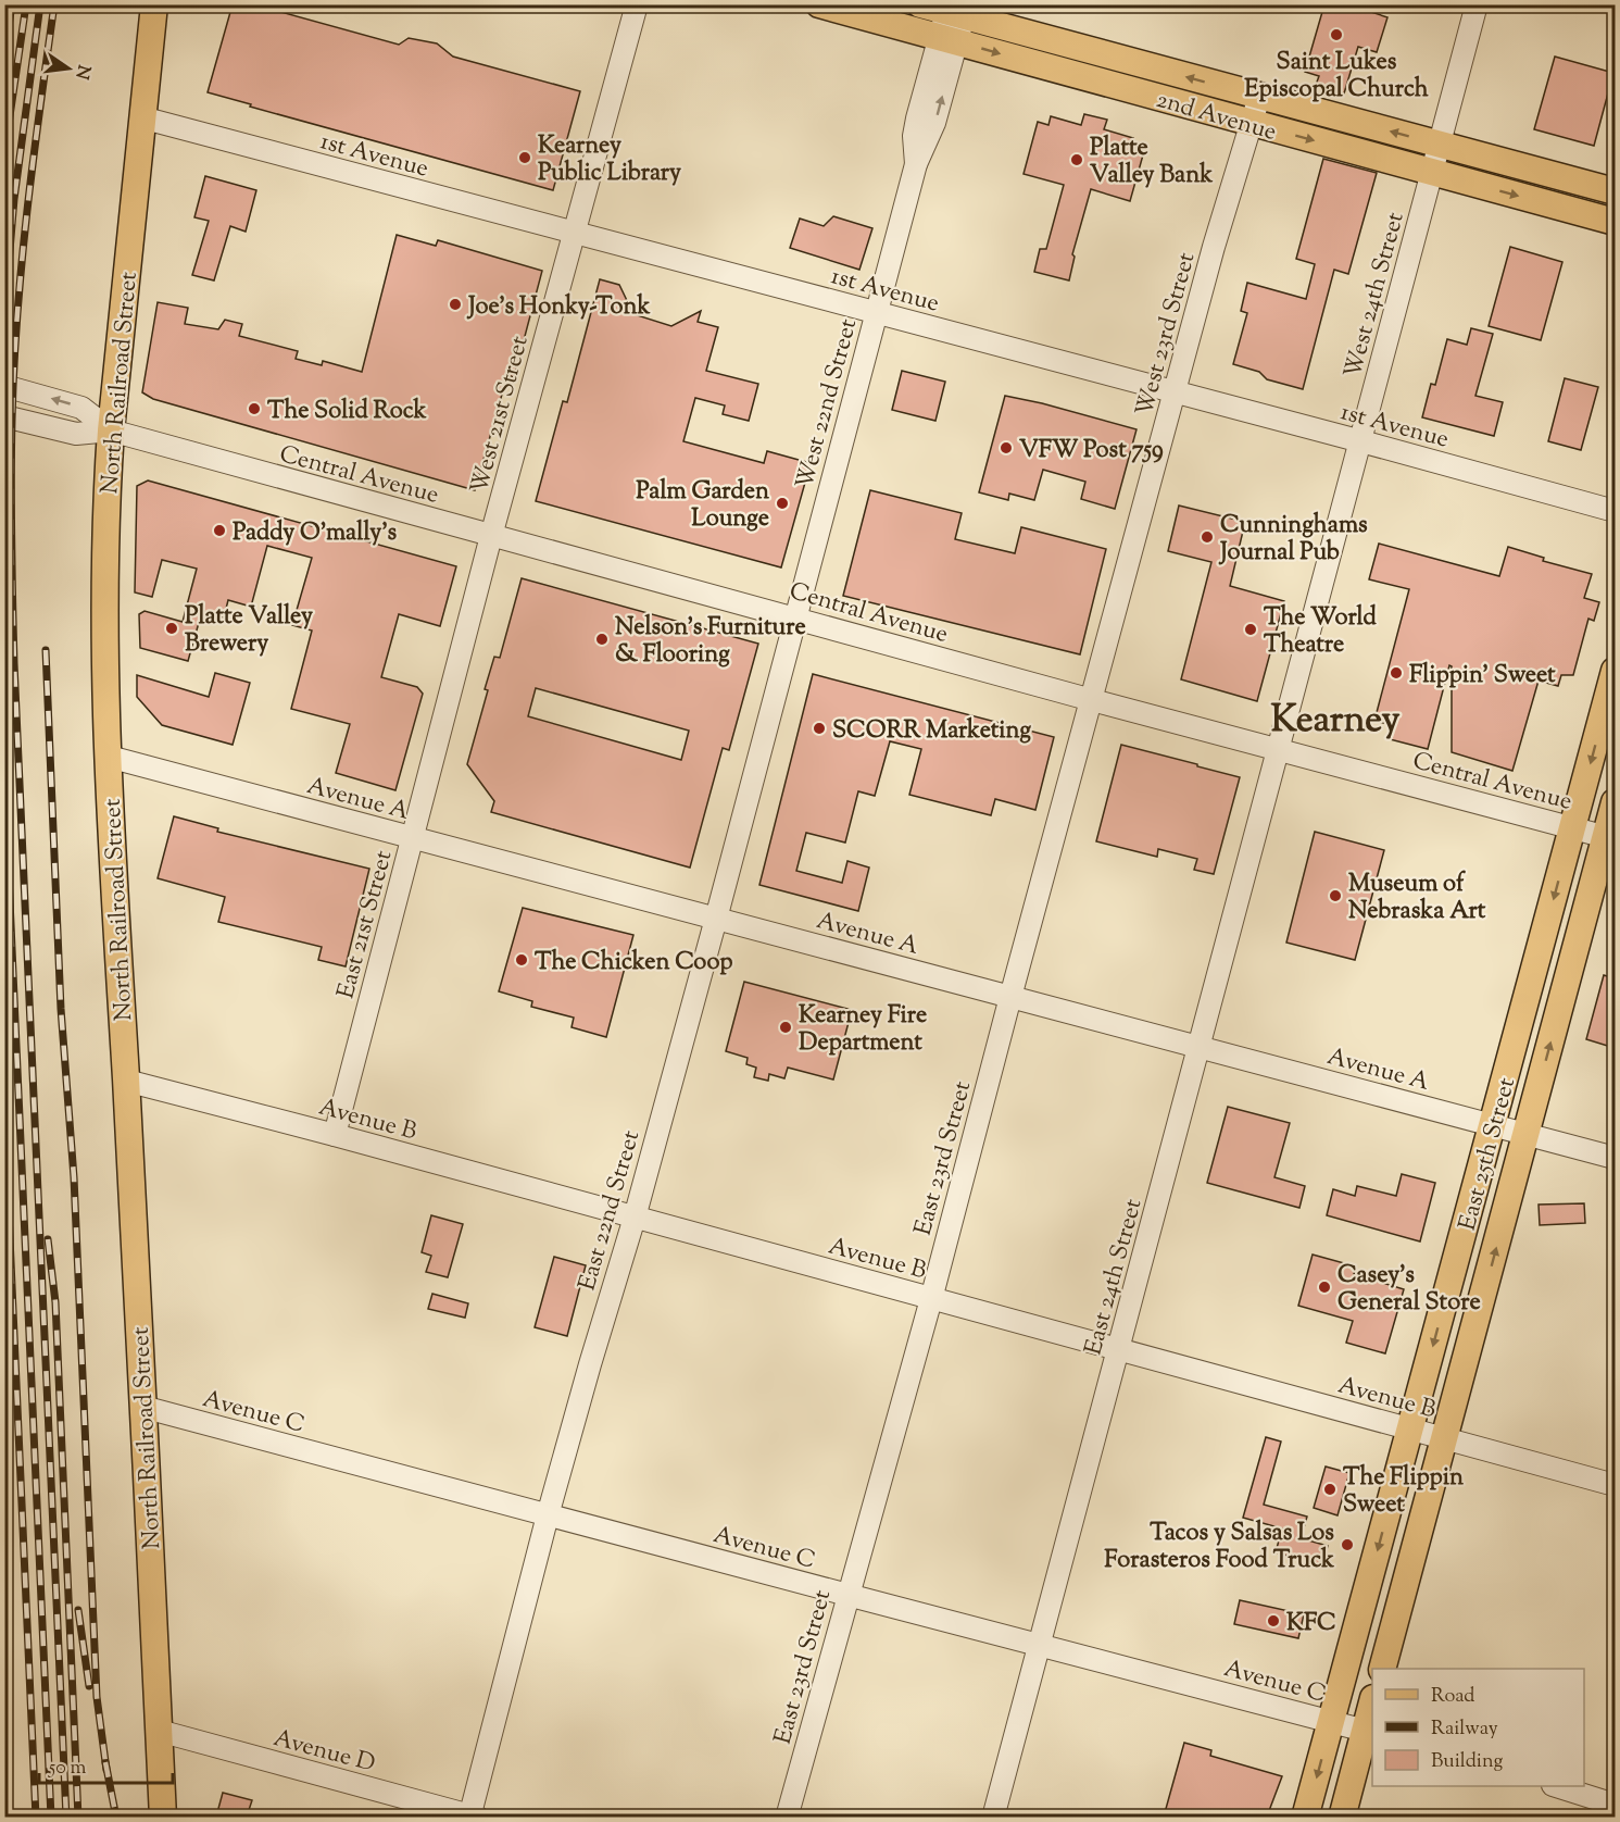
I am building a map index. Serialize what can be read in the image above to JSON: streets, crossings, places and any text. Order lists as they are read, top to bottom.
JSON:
{
  "streets": {
    "main road": ["2nd Avenue", "North Railroad Street", "East 25th Street"],
    "street": [
      "1st Avenue",
      "West 24th Street",
      "West 23rd Street",
      "West 22nd Street",
      "West 21st Street",
      "Central Avenue",
      "Avenue A",
      "East 21st Street",
      "Avenue B",
      "East 23rd Street",
      "East 22nd Street",
      "East 24th Street",
      "Avenue C",
      "Avenue D"
    ]
  },
  "crossings": [
    ["2nd Avenue", "West 24th Street"],
    ["2nd Avenue", "West 23rd Street"],
    ["2nd Avenue", "West 22nd Street"],
    ["1st Avenue", "West 24th Street"],
    ["1st Avenue", "West 23rd Street"],
    ["1st Avenue", "North Railroad Street"],
    ["1st Avenue", "West 22nd Street"],
    ["1st Avenue", "West 21st Street"],
    ["West 24th Street", "Central Avenue"],
    ["West 24th Street", "East 24th Street"],
    ["West 23rd Street", "Central Avenue"],
    ["West 23rd Street", "East 23rd Street"],
    ["North Railroad Street", "Central Avenue"],
    ["North Railroad Street", "Avenue A"],
    ["North Railroad Street", "Avenue B"],
    ["North Railroad Street", "Avenue C"],
    ["North Railroad Street", "Avenue D"],
    ["West 22nd Street", "Central Avenue"],
    ["West 22nd Street", "East 22nd Street"],
    ["West 21st Street", "Central Avenue"],
    ["West 21st Street", "East 21st Street"],
    ["Central Avenue", "East 21st Street"],
    ["Central Avenue", "East 25th Street"],
    ["Central Avenue", "East 23rd Street"],
    ["Central Avenue", "East 22nd Street"],
    ["Central Avenue", "East 24th Street"],
    ["Avenue A", "East 21st Street"],
    ["Avenue A", "East 25th Street"],
    ["Avenue A", "East 23rd Street"],
    ["Avenue A", "East 22nd Street"],
    ["Avenue A", "East 24th Street"],
    ["East 21st Street", "Avenue B"],
    ["Avenue B", "East 25th Street"],
    ["Avenue B", "East 23rd Street"],
    ["Avenue B", "East 22nd Street"],
    ["Avenue B", "East 24th Street"],
    ["East 25th Street", "Avenue C"],
    ["East 23rd Street", "Avenue C"],
    ["East 22nd Street", "Avenue C"],
    ["East 22nd Street", "Avenue D"],
    ["East 24th Street", "Avenue C"]
  ],
  "districts": ["Kearney"],
  "places": [
    "Saint Lukes Episcopal Church",
    "Kearney Public Library",
    "Platte Valley Bank",
    "Joe's Honky-Tonk",
    "The Solid Rock",
    "VFW Post 759",
    "Palm Garden Lounge",
    "Paddy O'mally's",
    "Cunninghams Journal Pub",
    "Platte Valley Brewery",
    "The World Theatre",
    "Nelson's Furniture & Flooring",
    "Flippin' Sweet",
    "SCORR Marketing",
    "Museum of Nebraska Art",
    "The Chicken Coop",
    "Kearney Fire Department",
    "Casey's General Store",
    "The Flippin Sweet",
    "Tacos y Salsas Los Forasteros Food Truck",
    "KFC"
  ],
  "legend": ["Road", "Railway", "Building"],
  "scale_bar": "50 m",
  "north": "right"
}
